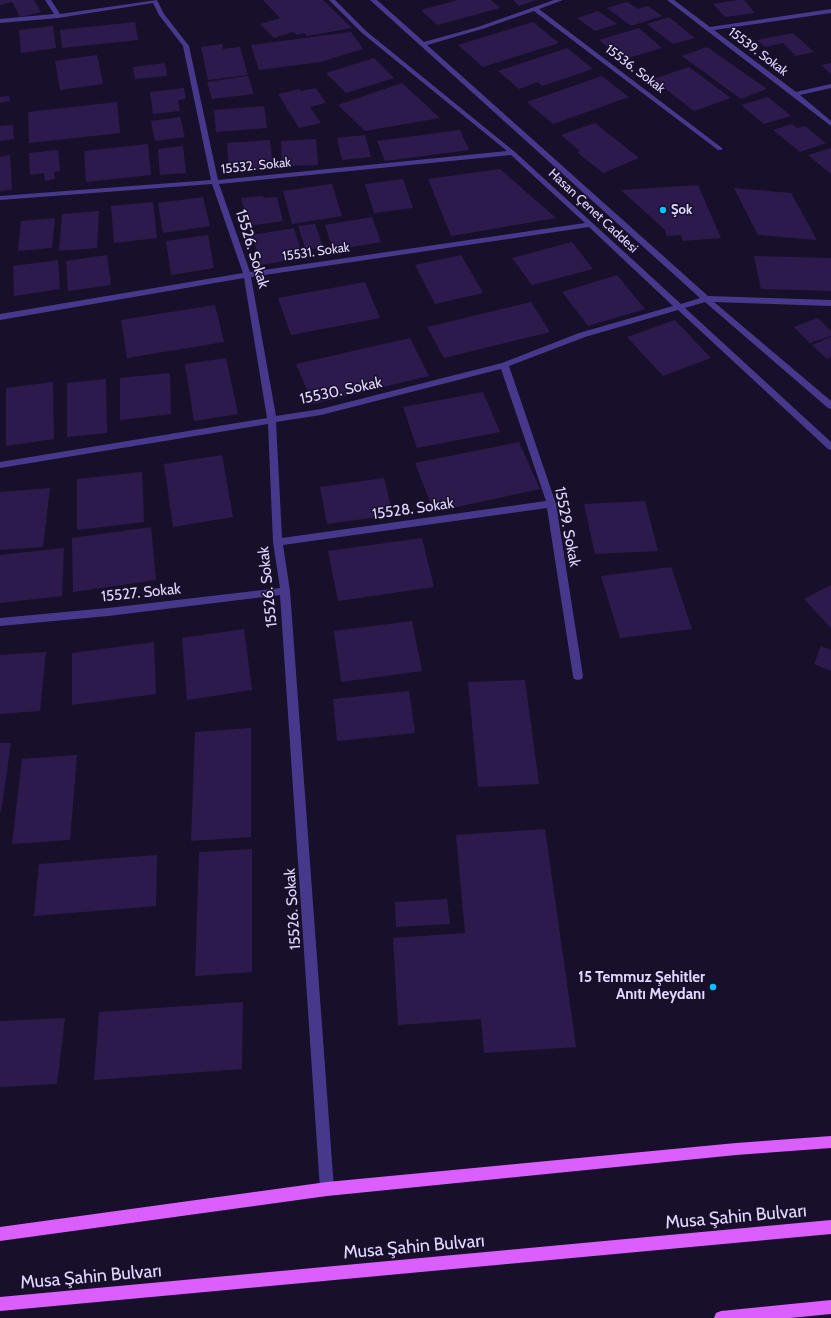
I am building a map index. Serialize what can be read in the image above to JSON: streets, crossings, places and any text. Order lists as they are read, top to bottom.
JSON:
{
  "streets": {
    "main road": ["Musa Şahin Bulvarı"],
    "street": [
      "15539. Sokak",
      "15536. Sokak",
      "15532. Sokak",
      "Hasan Çenet Caddesi",
      "15526. Sokak",
      "15531. Sokak",
      "15530. Sokak",
      "15528. Sokak",
      "15529. Sokak",
      "15527. Sokak"
    ]
  },
  "crossings": [
    ["15532. Sokak", "Hasan Çenet Caddesi"],
    ["15532. Sokak", "15526. Sokak"],
    ["Hasan Çenet Caddesi", "15531. Sokak"],
    ["Hasan Çenet Caddesi", "15530. Sokak"],
    ["15526. Sokak", "15531. Sokak"],
    ["15526. Sokak", "15530. Sokak"],
    ["15526. Sokak", "15528. Sokak"],
    ["15526. Sokak", "15527. Sokak"],
    ["15530. Sokak", "15529. Sokak"],
    ["15528. Sokak", "15529. Sokak"]
  ],
  "places": ["Şok", "15 Temmuz Şehitler Anıtı Meydanı"]
}
